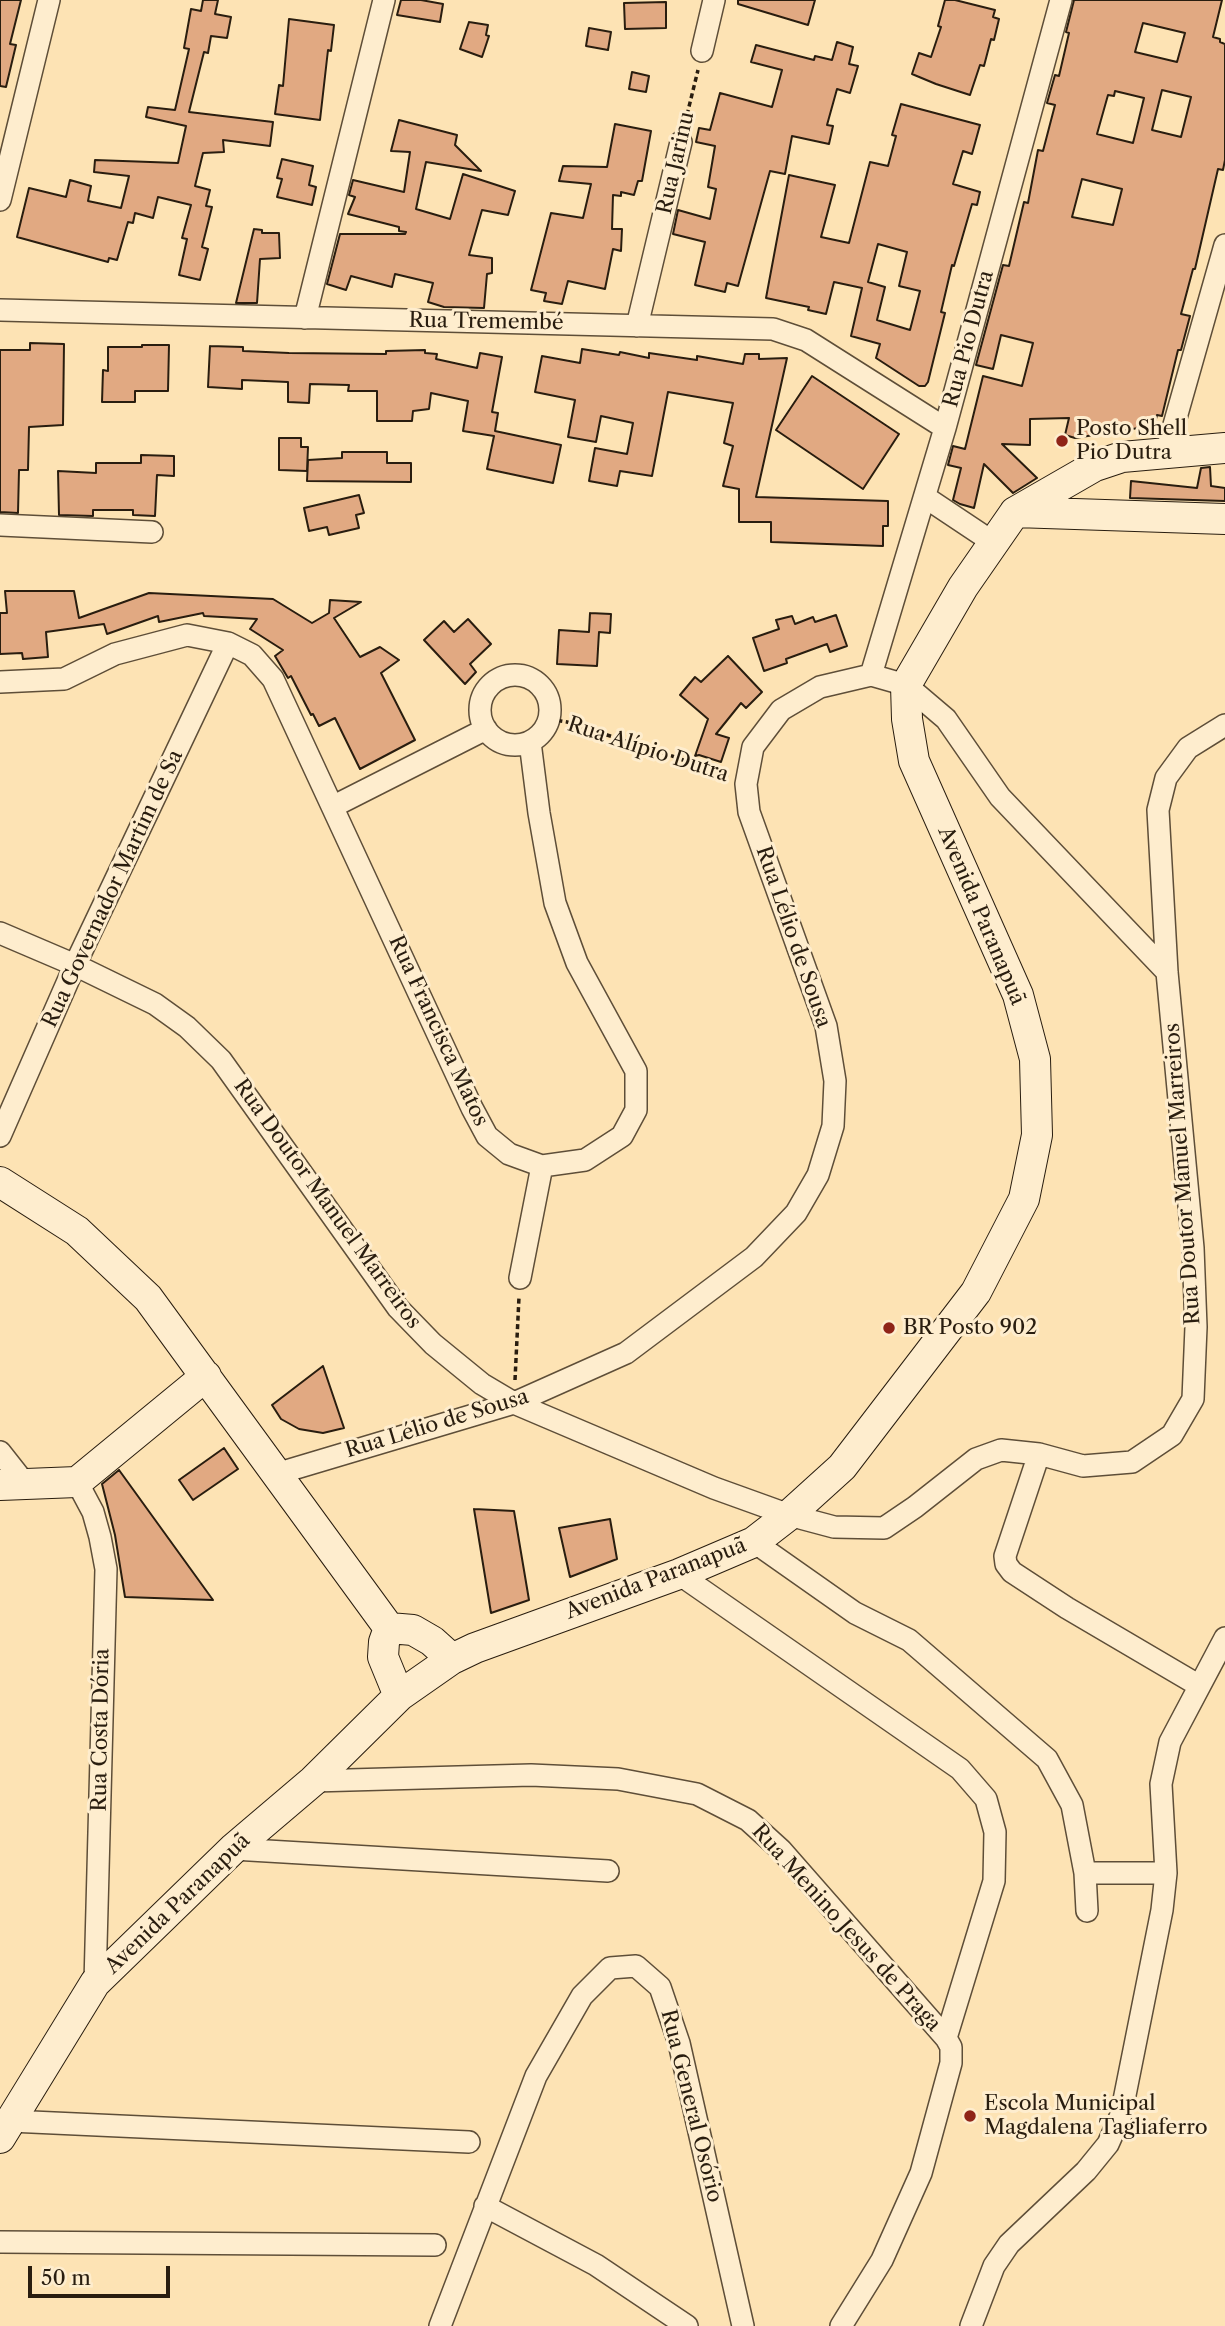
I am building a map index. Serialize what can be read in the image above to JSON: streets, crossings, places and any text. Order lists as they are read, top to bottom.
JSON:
{
  "streets": {
    "street": [
      "Rua Jarinu",
      "Rua Tremembé",
      "Rua Pio Dutra",
      "Rua Governador Martim de Sa",
      "Avenida Paranapuã",
      "Rua Lélio de Sousa",
      "Rua Francisca Matos",
      "Rua Doutor Manuel Marreiros",
      "Rua Costa Dória",
      "Rua Menino Jesus de Praga",
      "Rua General Osório"
    ],
    "path": ["Rua Alípio Dutra"]
  },
  "crossings": [
    ["Rua Jarinu", "Rua Tremembé"],
    ["Rua Tremembé", "Rua Pio Dutra"],
    ["Rua Pio Dutra", "Rua Lélio de Sousa"],
    ["Rua Alípio Dutra", "Rua Lélio de Sousa"],
    ["Rua Alípio Dutra", "Rua Francisca Matos"],
    ["Rua Governador Martim de Sa", "Rua Francisca Matos"],
    ["Rua Governador Martim de Sa", "Rua Doutor Manuel Marreiros"],
    ["Avenida Paranapuã", "Rua Lélio de Sousa"],
    ["Avenida Paranapuã", "Rua Doutor Manuel Marreiros"],
    ["Avenida Paranapuã", "Rua Costa Dória"],
    ["Avenida Paranapuã", "Rua Menino Jesus de Praga"],
    ["Rua Lélio de Sousa", "Rua Doutor Manuel Marreiros"]
  ],
  "places": ["Posto Shell Pio Dutra", "BR Posto 902", "Escola Municipal Magdalena Tagliaferro"],
  "scale_bar": "50 m"
}
